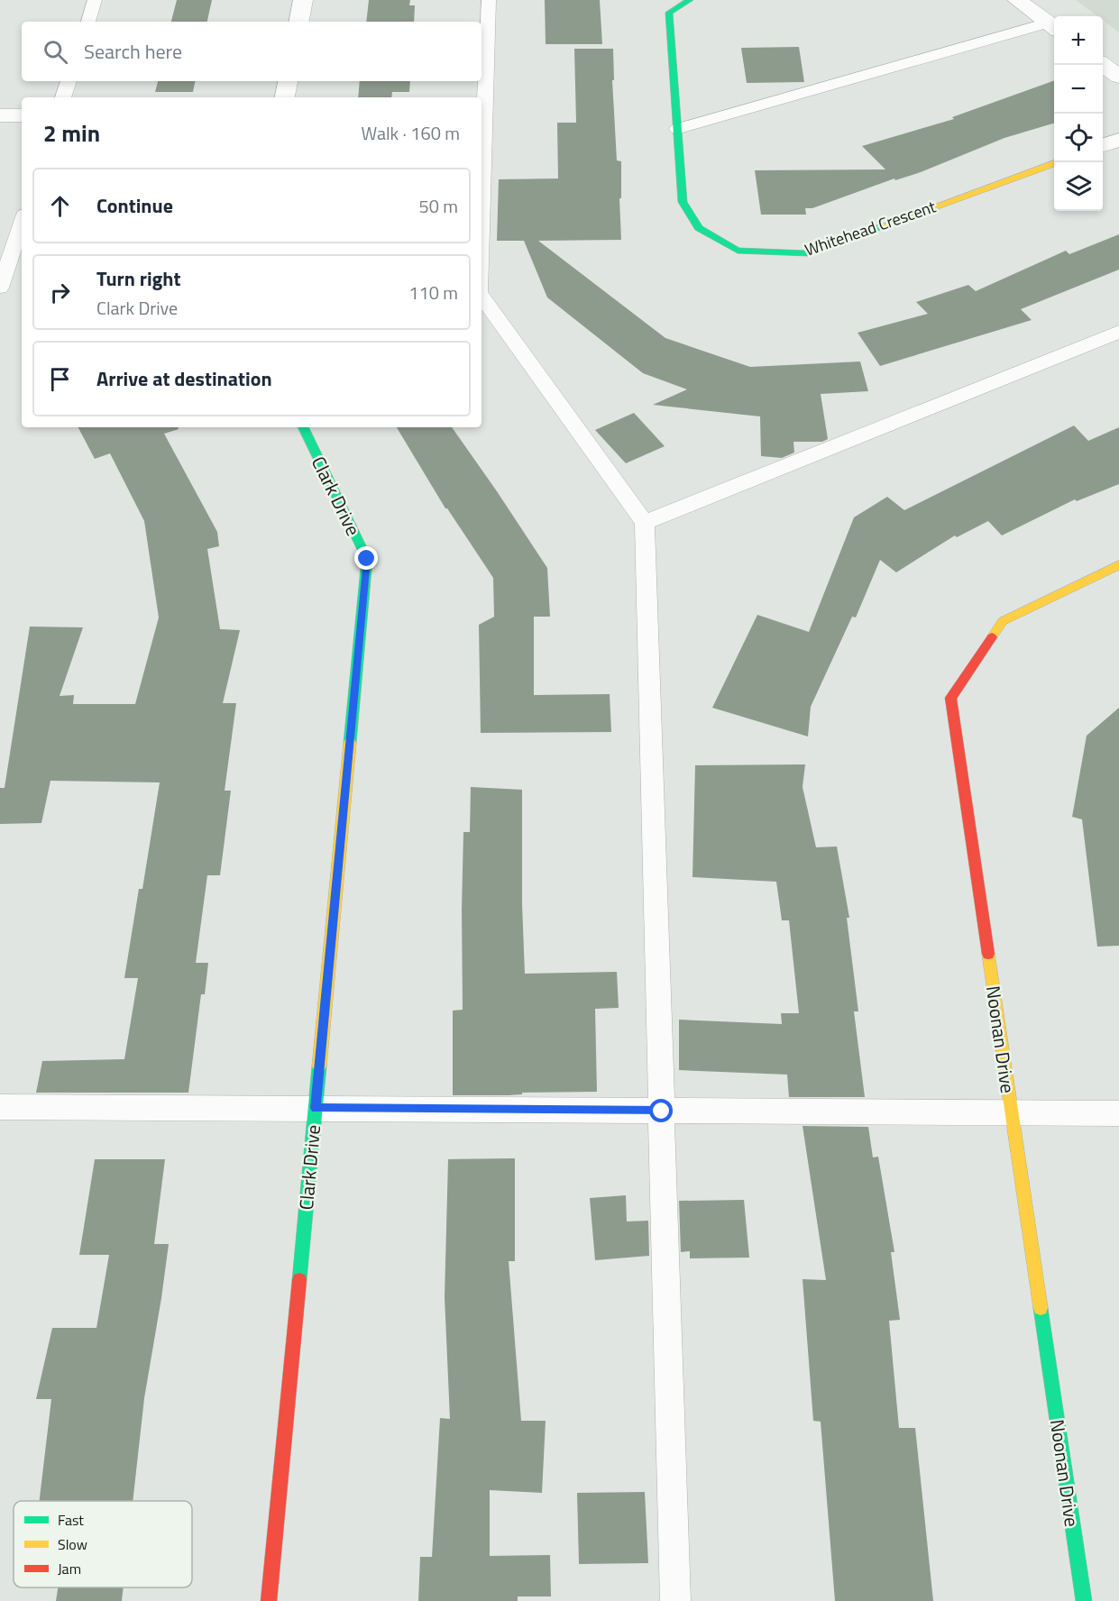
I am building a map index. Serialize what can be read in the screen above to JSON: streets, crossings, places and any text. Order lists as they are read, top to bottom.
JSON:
{
  "streets": {
    "street": ["Whitehead Crescent", "Clark Drive", "Noonan Drive"]
  },
  "legend": ["Fast", "Slow", "Jam"],
  "page": {
    "map_buttons": ["+", "−"],
    "search": "Search here",
    "heading": ["2 min", "Walk · 160 m"],
    "list": [
      ["Continue", "50 m"],
      ["Turn right", "Clark Drive", "110 m"],
      "Arrive at destination"
    ]
  }
}
